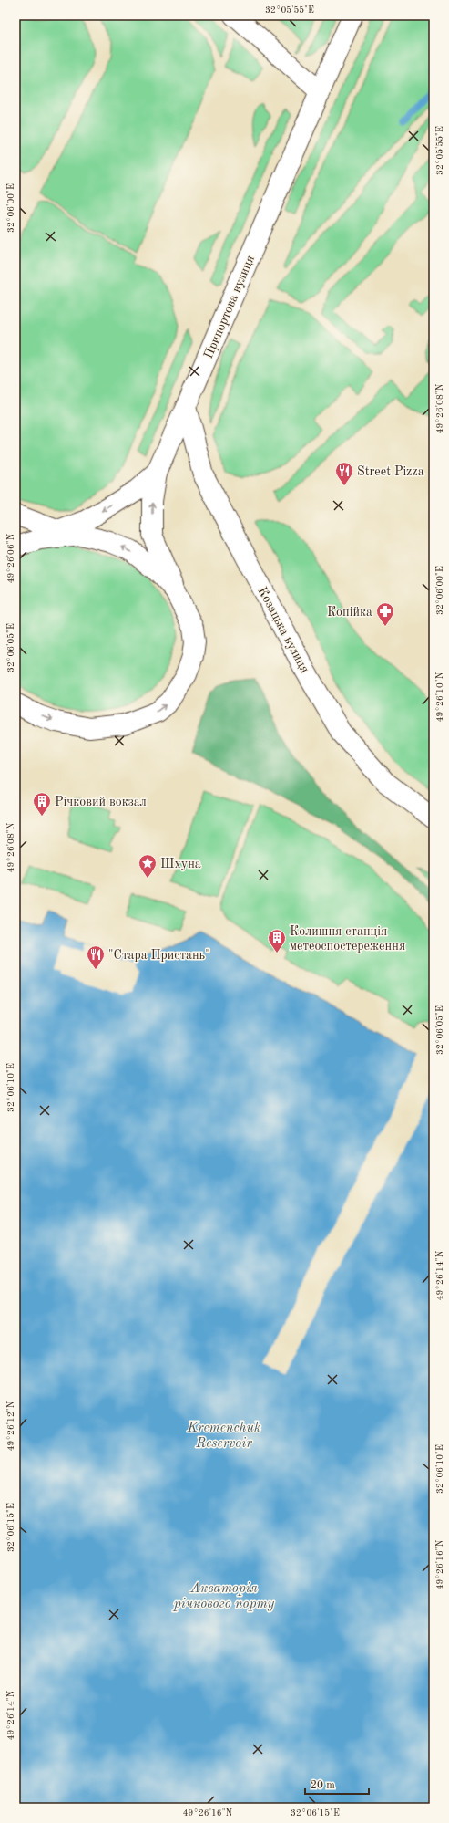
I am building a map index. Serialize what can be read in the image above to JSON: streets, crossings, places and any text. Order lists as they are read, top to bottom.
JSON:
{
  "streets": {
    "street": ["Припортова вулиця", "Козацька вулиця"]
  },
  "crossings": [
    ["Припортова вулиця", "Козацька вулиця"]
  ],
  "water": ["Kremenchuk Reservoir", "Акваторія річкового порту"],
  "places": {
    "restaurant": ["Street Pizza", "\"Стара Пристань\""],
    "pharmacy": ["Копійка"],
    "building": ["Річковий вокзал", "Колишня станція метеоспостереження"],
    "place": ["Шхуна"]
  },
  "scale_bar": "20 m",
  "coordinates": [
    "32°05'55\"E",
    "32°06'00\"E",
    "49°26'08\"N",
    "49°26'06\"N",
    "32°06'05\"E",
    "49°26'10\"N",
    "32°06'10\"E",
    "49°26'14\"N",
    "49°26'12\"N",
    "32°06'15\"E",
    "49°26'16\"N"
  ]
}
